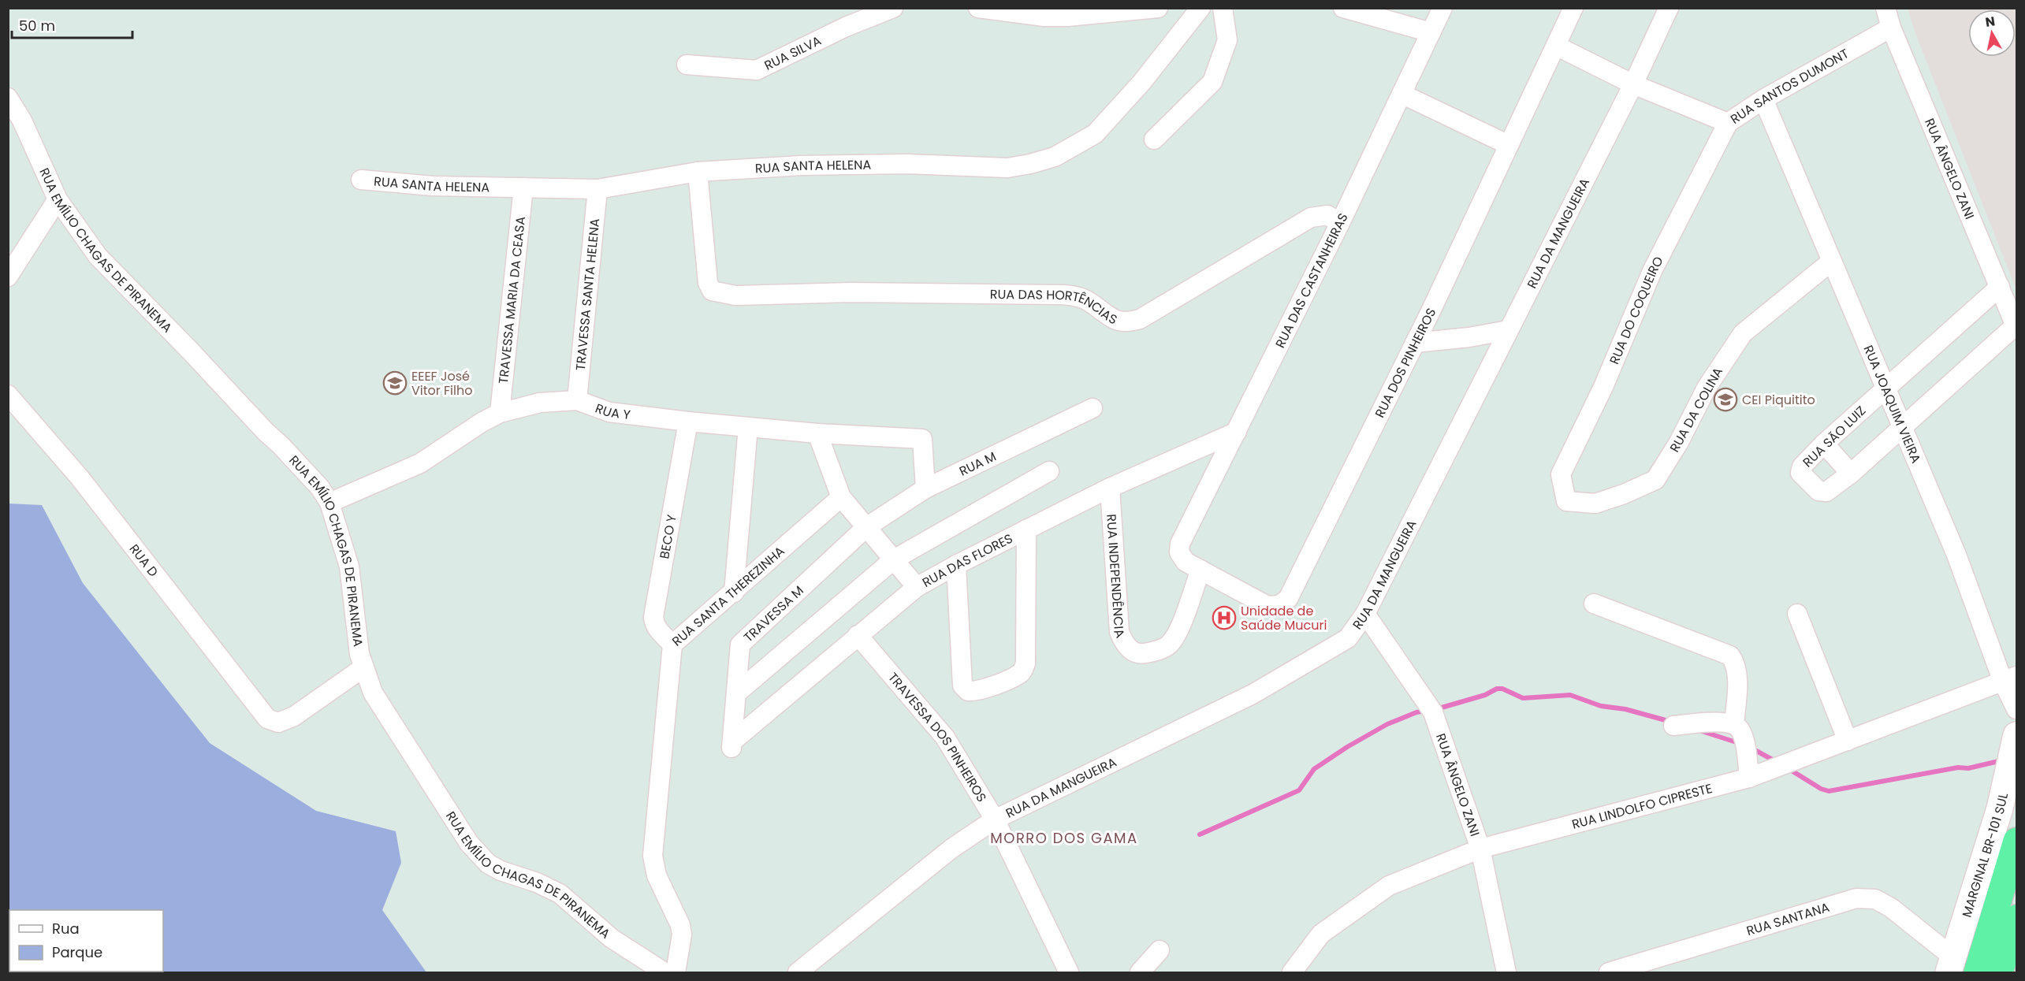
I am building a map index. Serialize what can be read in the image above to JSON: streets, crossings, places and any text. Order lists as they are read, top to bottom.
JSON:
{
  "streets": {
    "main road": ["MARGINAL BR-101 SUL"],
    "street": [
      "RUA SILVA",
      "RUA SANTOS DUMONT",
      "RUA SANTA HELENA",
      "RUA ÂNGELO ZANI",
      "RUA DA MANGUEIRA",
      "RUA EMÍLIO CHAGAS DE PIRANEMA",
      "RUA DAS CASTANHEIRAS",
      "TRAVESSA SANTA HELENA",
      "TRAVESSA MARIA DA CEASA",
      "RUA DAS HORTÊNCIAS",
      "RUA DO COQUEIRO",
      "RUA DOS PINHEIROS",
      "RUA JOAQUIM VIEIRA",
      "RUA DA COLINA",
      "RUA Y",
      "RUA SÃO LUIZ",
      "RUA M",
      "BECO Y",
      "RUA D",
      "RUA DAS FLORES",
      "RUA INDEPENDÊNCIA",
      "RUA SANTA THEREZINHA",
      "TRAVESSA M",
      "TRAVESSA DOS PINHEIROS",
      "RUA LINDOLFO CIPRESTE",
      "RUA SANTANA"
    ]
  },
  "crossings": [
    ["RUA SANTOS DUMONT", "RUA ÂNGELO ZANI"],
    ["RUA SANTOS DUMONT", "RUA DA MANGUEIRA"],
    ["RUA SANTOS DUMONT", "RUA DO COQUEIRO"],
    ["RUA SANTOS DUMONT", "RUA DOS PINHEIROS"],
    ["RUA SANTOS DUMONT", "RUA JOAQUIM VIEIRA"],
    ["RUA SANTA HELENA", "TRAVESSA SANTA HELENA"],
    ["RUA SANTA HELENA", "TRAVESSA MARIA DA CEASA"],
    ["RUA SANTA HELENA", "RUA DAS HORTÊNCIAS"],
    ["RUA ÂNGELO ZANI", "RUA DA MANGUEIRA"],
    ["RUA ÂNGELO ZANI", "RUA SÃO LUIZ"],
    ["RUA ÂNGELO ZANI", "RUA LINDOLFO CIPRESTE"],
    ["RUA DA MANGUEIRA", "TRAVESSA DOS PINHEIROS"],
    ["RUA EMÍLIO CHAGAS DE PIRANEMA", "RUA Y"],
    ["RUA EMÍLIO CHAGAS DE PIRANEMA", "RUA D"],
    ["RUA DAS CASTANHEIRAS", "RUA DAS HORTÊNCIAS"],
    ["RUA DAS CASTANHEIRAS", "RUA DOS PINHEIROS"],
    ["RUA DAS CASTANHEIRAS", "RUA DAS FLORES"],
    ["TRAVESSA SANTA HELENA", "RUA Y"],
    ["TRAVESSA MARIA DA CEASA", "RUA Y"],
    ["RUA DO COQUEIRO", "RUA DA COLINA"],
    ["RUA DOS PINHEIROS", "RUA INDEPENDÊNCIA"],
    ["RUA JOAQUIM VIEIRA", "RUA DA COLINA"],
    ["RUA JOAQUIM VIEIRA", "RUA SÃO LUIZ"],
    ["RUA JOAQUIM VIEIRA", "RUA LINDOLFO CIPRESTE"],
    ["RUA Y", "RUA M"],
    ["RUA Y", "BECO Y"],
    ["RUA M", "TRAVESSA M"],
    ["BECO Y", "RUA SANTA THEREZINHA"],
    ["RUA DAS FLORES", "RUA INDEPENDÊNCIA"],
    ["RUA DAS FLORES", "TRAVESSA M"],
    ["RUA DAS FLORES", "TRAVESSA DOS PINHEIROS"],
    ["MARGINAL BR-101 SUL", "RUA SANTANA"]
  ],
  "districts": ["MORRO DOS GAMA"],
  "places": {
    "school or university": ["EEEF José Vitor Filho", "CEI Piquitito"],
    "hospital": ["Unidade de Saúde Mucuri"]
  },
  "legend": ["Rua", "Parque"],
  "scale_bar": "50 m",
  "north": "top"
}
